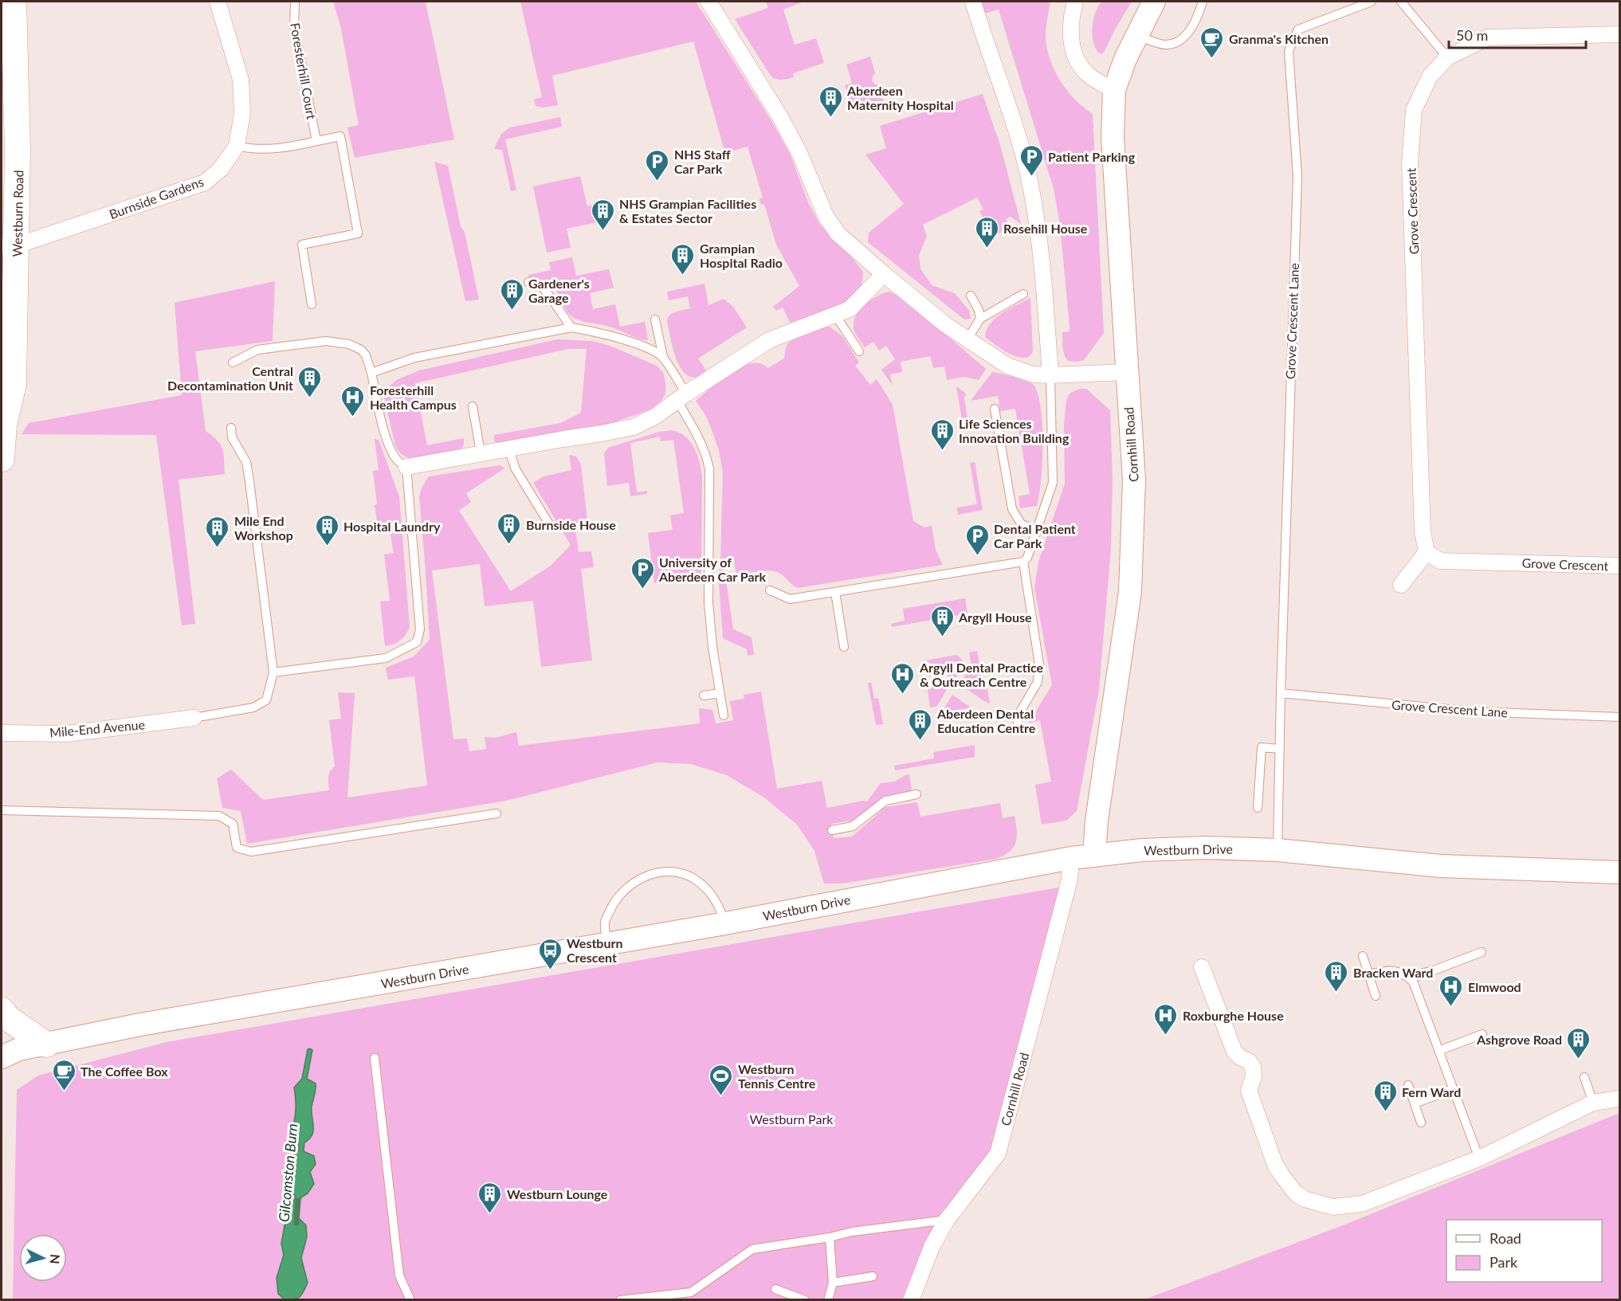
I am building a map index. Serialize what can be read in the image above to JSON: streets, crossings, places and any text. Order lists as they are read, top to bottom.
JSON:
{
  "streets": {
    "main road": ["Westburn Road"],
    "street": [
      "Burnside Gardens",
      "Grove Crescent",
      "Cornhill Road",
      "Mile-End Avenue",
      "Westburn Drive"
    ],
    "lane": ["Foresterhill Court", "Grove Crescent Lane"]
  },
  "crossings": [
    ["Burnside Gardens", "Westburn Road"],
    ["Grove Crescent Lane", "Westburn Drive"],
    ["Cornhill Road", "Westburn Drive"]
  ],
  "water": ["Gilcomston Burn"],
  "parks": ["Westburn Park"],
  "places": {
    "cafe": ["Granma's Kitchen", "The Coffee Box"],
    "building": [
      "Aberdeen Maternity Hospital",
      "NHS Grampian Facilities & Estates Sector",
      "Rosehill House",
      "Grampian Hospital Radio",
      "Gardener's Garage",
      "Central Decontamination Unit",
      "Life Sciences Innovation Building",
      "Burnside House",
      "Hospital Laundry",
      "Mile End Workshop",
      "Argyll House",
      "Aberdeen Dental Education Centre",
      "Bracken Ward",
      "Ashgrove Road",
      "Fern Ward",
      "Westburn Lounge"
    ],
    "parking": [
      "Patient Parking",
      "NHS Staff Car Park",
      "Dental Patient Car Park",
      "University of Aberdeen Car Park"
    ],
    "hospital": [
      "Foresterhill Health Campus",
      "Argyll Dental Practice & Outreach Centre",
      "Elmwood",
      "Roxburghe House"
    ],
    "bus stop": ["Westburn Crescent"],
    "sports": ["Westburn Tennis Centre"]
  },
  "legend": ["Road", "Park"],
  "scale_bar": "50 m",
  "north": "right"
}
